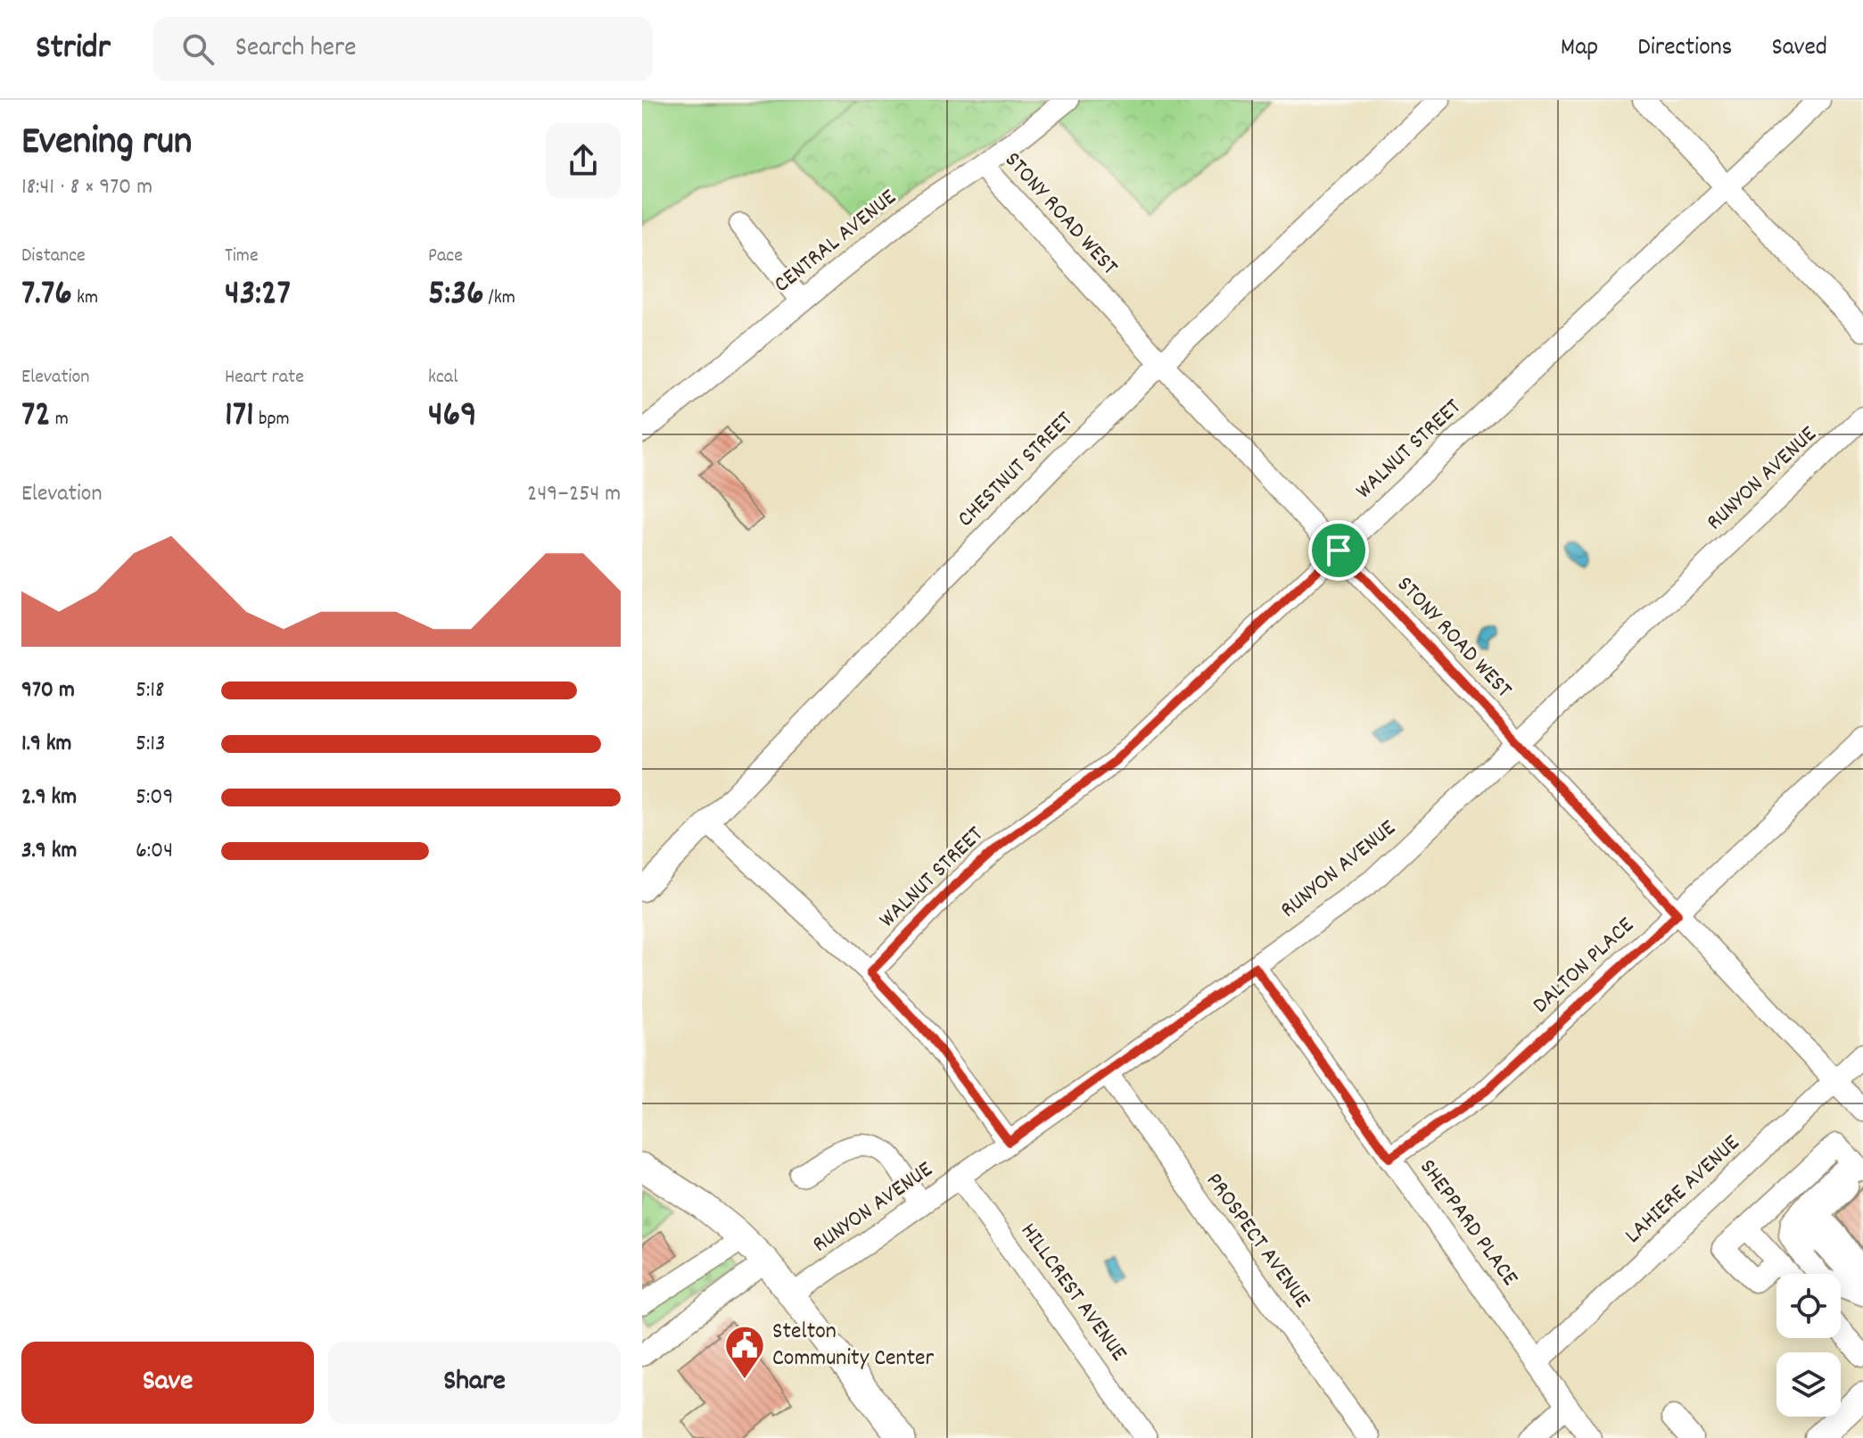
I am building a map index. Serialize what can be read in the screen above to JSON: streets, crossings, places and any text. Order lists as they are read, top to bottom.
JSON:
{
  "streets": {
    "street": [
      "STONY ROAD WEST",
      "CENTRAL AVENUE",
      "WALNUT STREET",
      "CHESTNUT STREET",
      "RUNYON AVENUE",
      "DALTON PLACE",
      "LAHIERE AVENUE",
      "SHEPPARD PLACE",
      "PROSPECT AVENUE",
      "HILLCREST AVENUE"
    ]
  },
  "crossings": [
    ["STONY ROAD WEST", "CENTRAL AVENUE"],
    ["STONY ROAD WEST", "WALNUT STREET"],
    ["STONY ROAD WEST", "CHESTNUT STREET"],
    ["STONY ROAD WEST", "RUNYON AVENUE"],
    ["STONY ROAD WEST", "DALTON PLACE"],
    ["STONY ROAD WEST", "LAHIERE AVENUE"],
    ["RUNYON AVENUE", "SHEPPARD PLACE"],
    ["RUNYON AVENUE", "PROSPECT AVENUE"],
    ["RUNYON AVENUE", "HILLCREST AVENUE"],
    ["DALTON PLACE", "SHEPPARD PLACE"],
    ["LAHIERE AVENUE", "SHEPPARD PLACE"]
  ],
  "places": {
    "public building": ["Stelton Community Center"]
  },
  "page": {
    "header": "Stridr",
    "search": "Search here",
    "nav": ["Map", "Directions", "Saved"],
    "heading": ["Evening run", "18:41 · 8 × 970 m"],
    "stats": [
      ["Distance", "7.76 km"],
      ["Time", "43:27"],
      ["Pace", "5:36 /km"],
      ["Elevation", "72 m"],
      ["Heart rate", "171 bpm"],
      ["kcal", "469"]
    ],
    "chart": ["Elevation", "249–254 m"],
    "list": [
      {
        "name": "970 m",
        "note": "5:18"
      },
      {
        "name": "1.9 km",
        "note": "5:13"
      },
      {
        "name": "2.9 km",
        "note": "5:09"
      },
      {
        "name": "3.9 km",
        "note": "6:04"
      }
    ],
    "buttons": ["Save", "Share"]
  }
}
